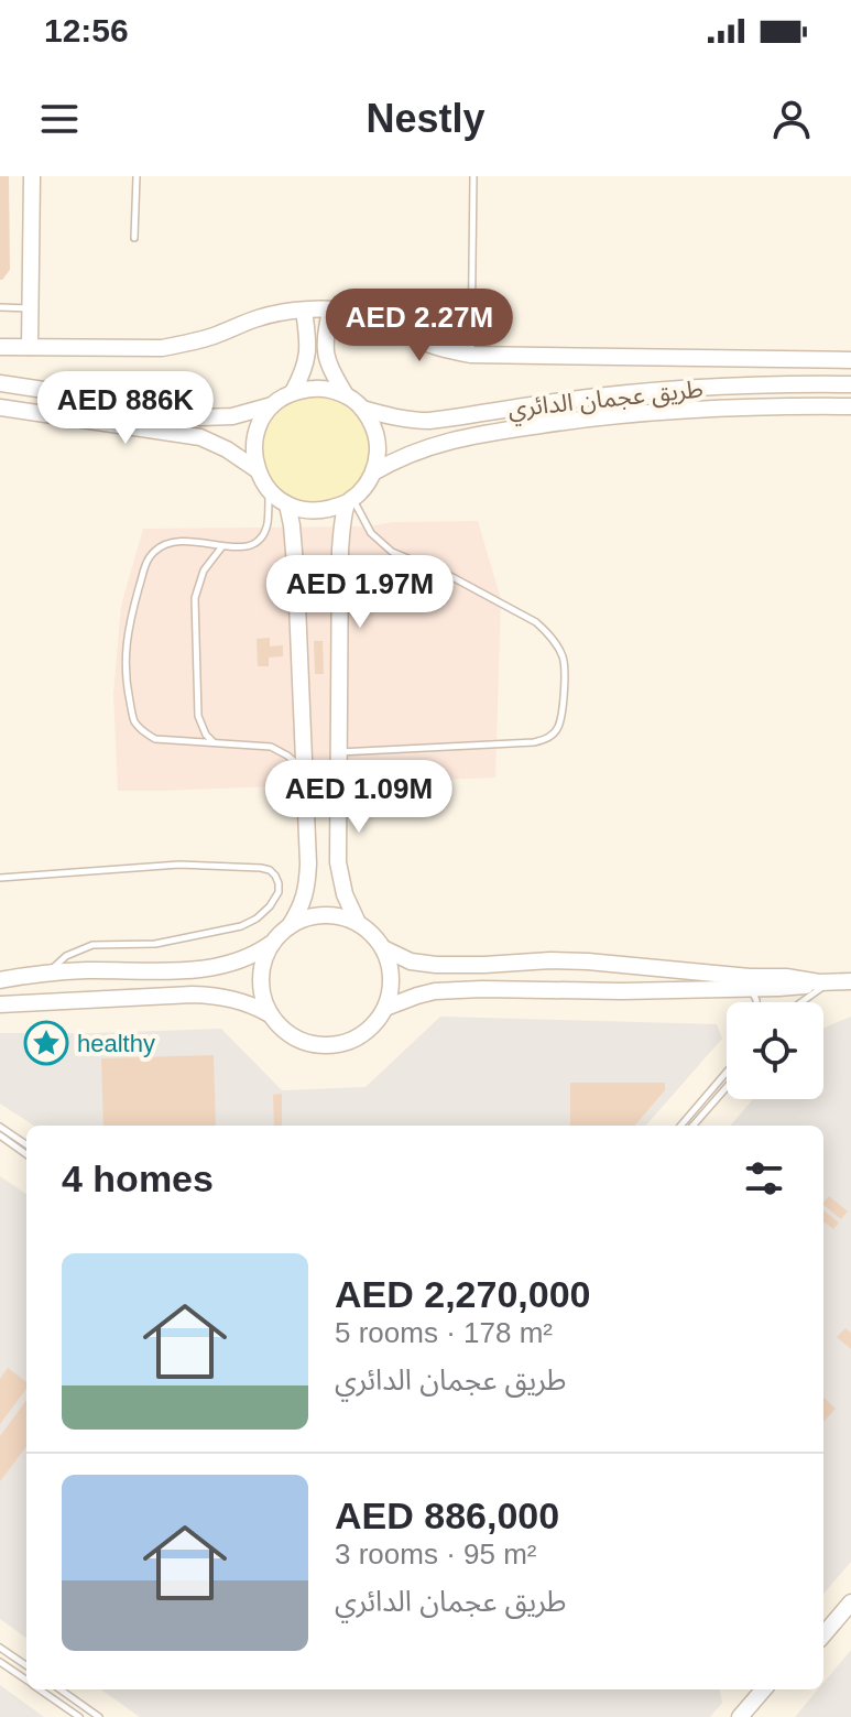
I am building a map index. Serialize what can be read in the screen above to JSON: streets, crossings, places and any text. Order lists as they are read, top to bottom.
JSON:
{
  "streets": {
    "street": ["طريق عجمان الدائري"]
  },
  "places": {
    "place": ["healthy"]
  },
  "page": {
    "status": "12:56",
    "header": "Nestly",
    "price": [
      "AED 2.27M",
      "AED 886K",
      "AED 1.97M",
      "AED 1.09M"
    ],
    "heading": "4 homes",
    "list": [
      {
        "name": "AED 2,270,000",
        "note": "5 rooms · 178 m² · طريق عجمان الدائري"
      },
      {
        "name": "AED 886,000",
        "note": "3 rooms · 95 m² · طريق عجمان الدائري"
      }
    ]
  }
}
